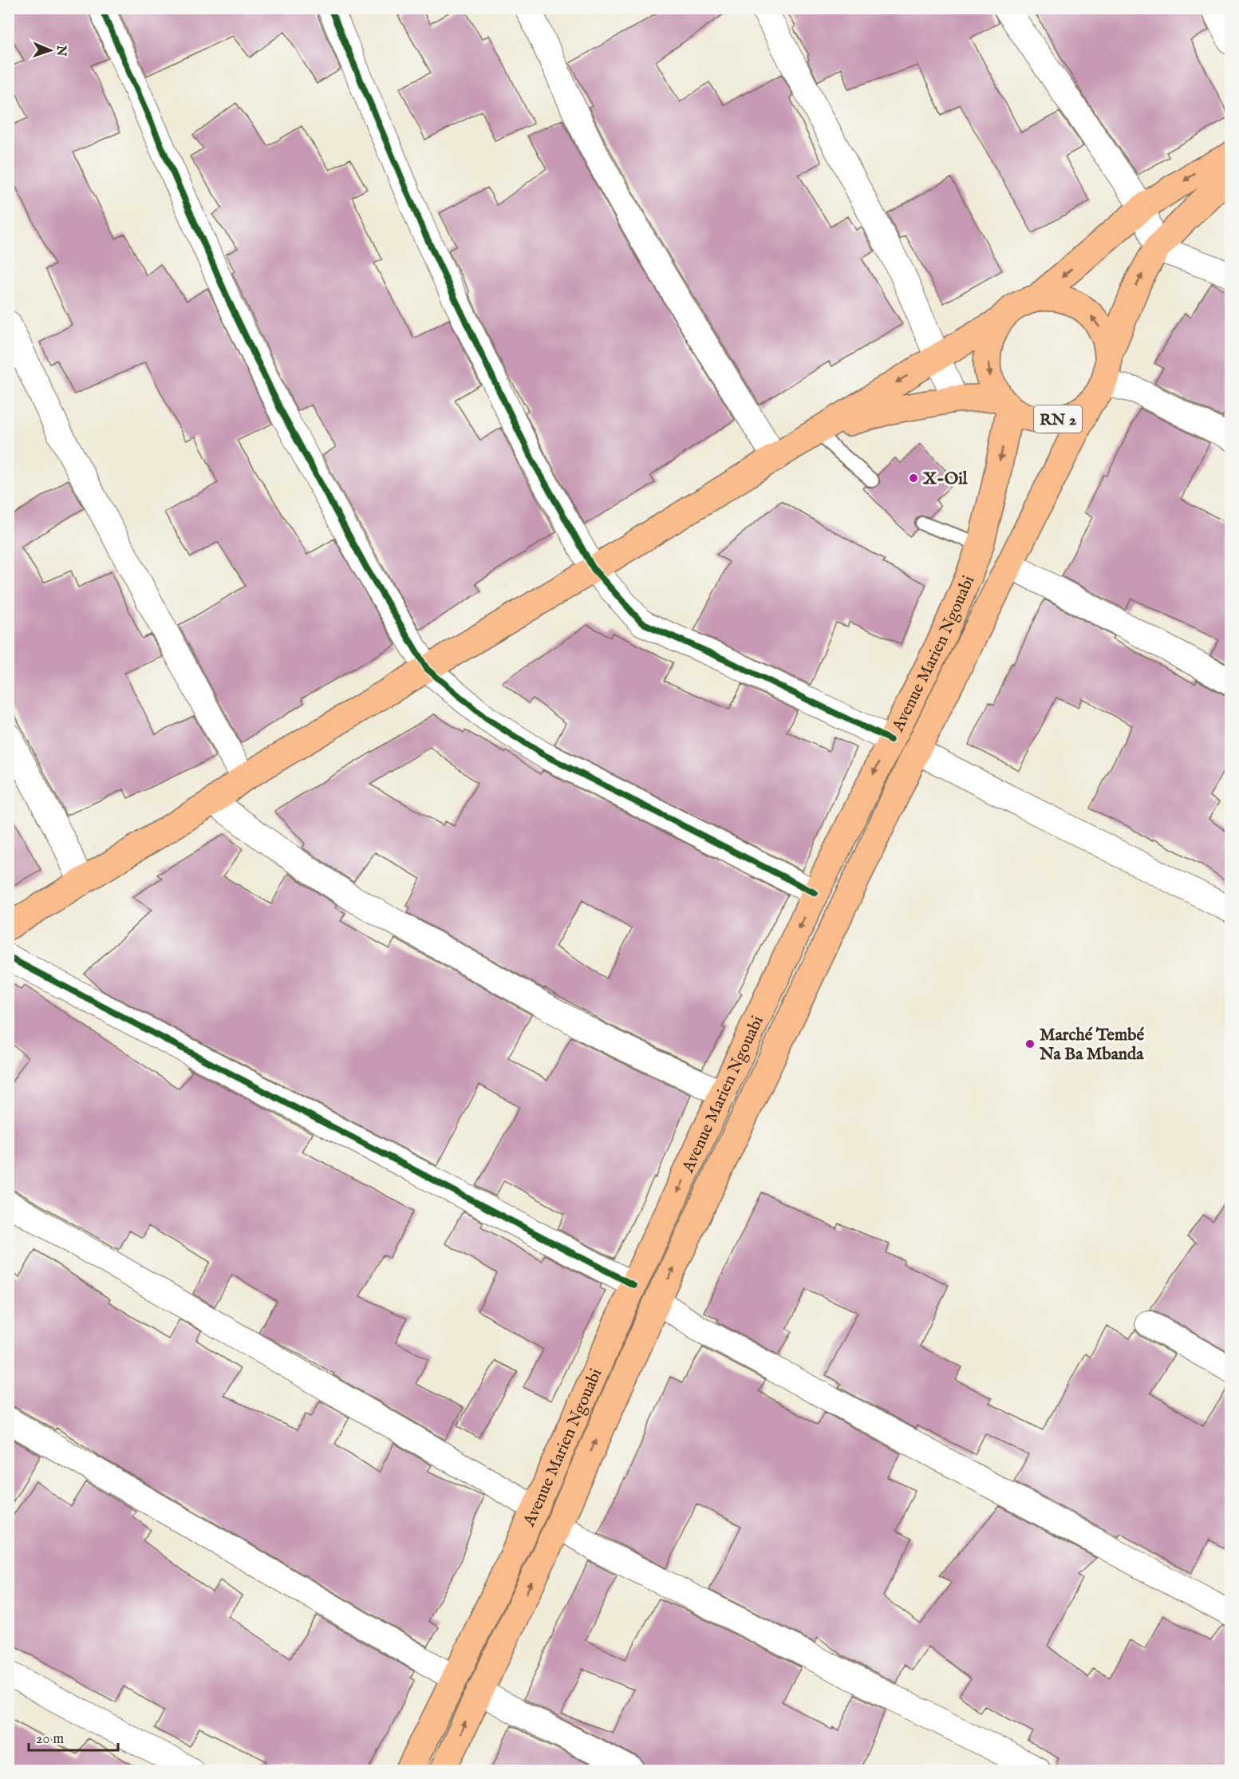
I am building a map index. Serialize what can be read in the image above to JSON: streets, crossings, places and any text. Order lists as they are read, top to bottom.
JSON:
{
  "streets": {
    "main road": ["RN 2", "Avenue Marien Ngouabi"]
  },
  "crossings": [
    ["RN 2", "Avenue Marien Ngouabi"]
  ],
  "places": ["X-Oil", "Marché Tembé Na Ba Mbanda"],
  "scale_bar": "20 m",
  "north": "right"
}
